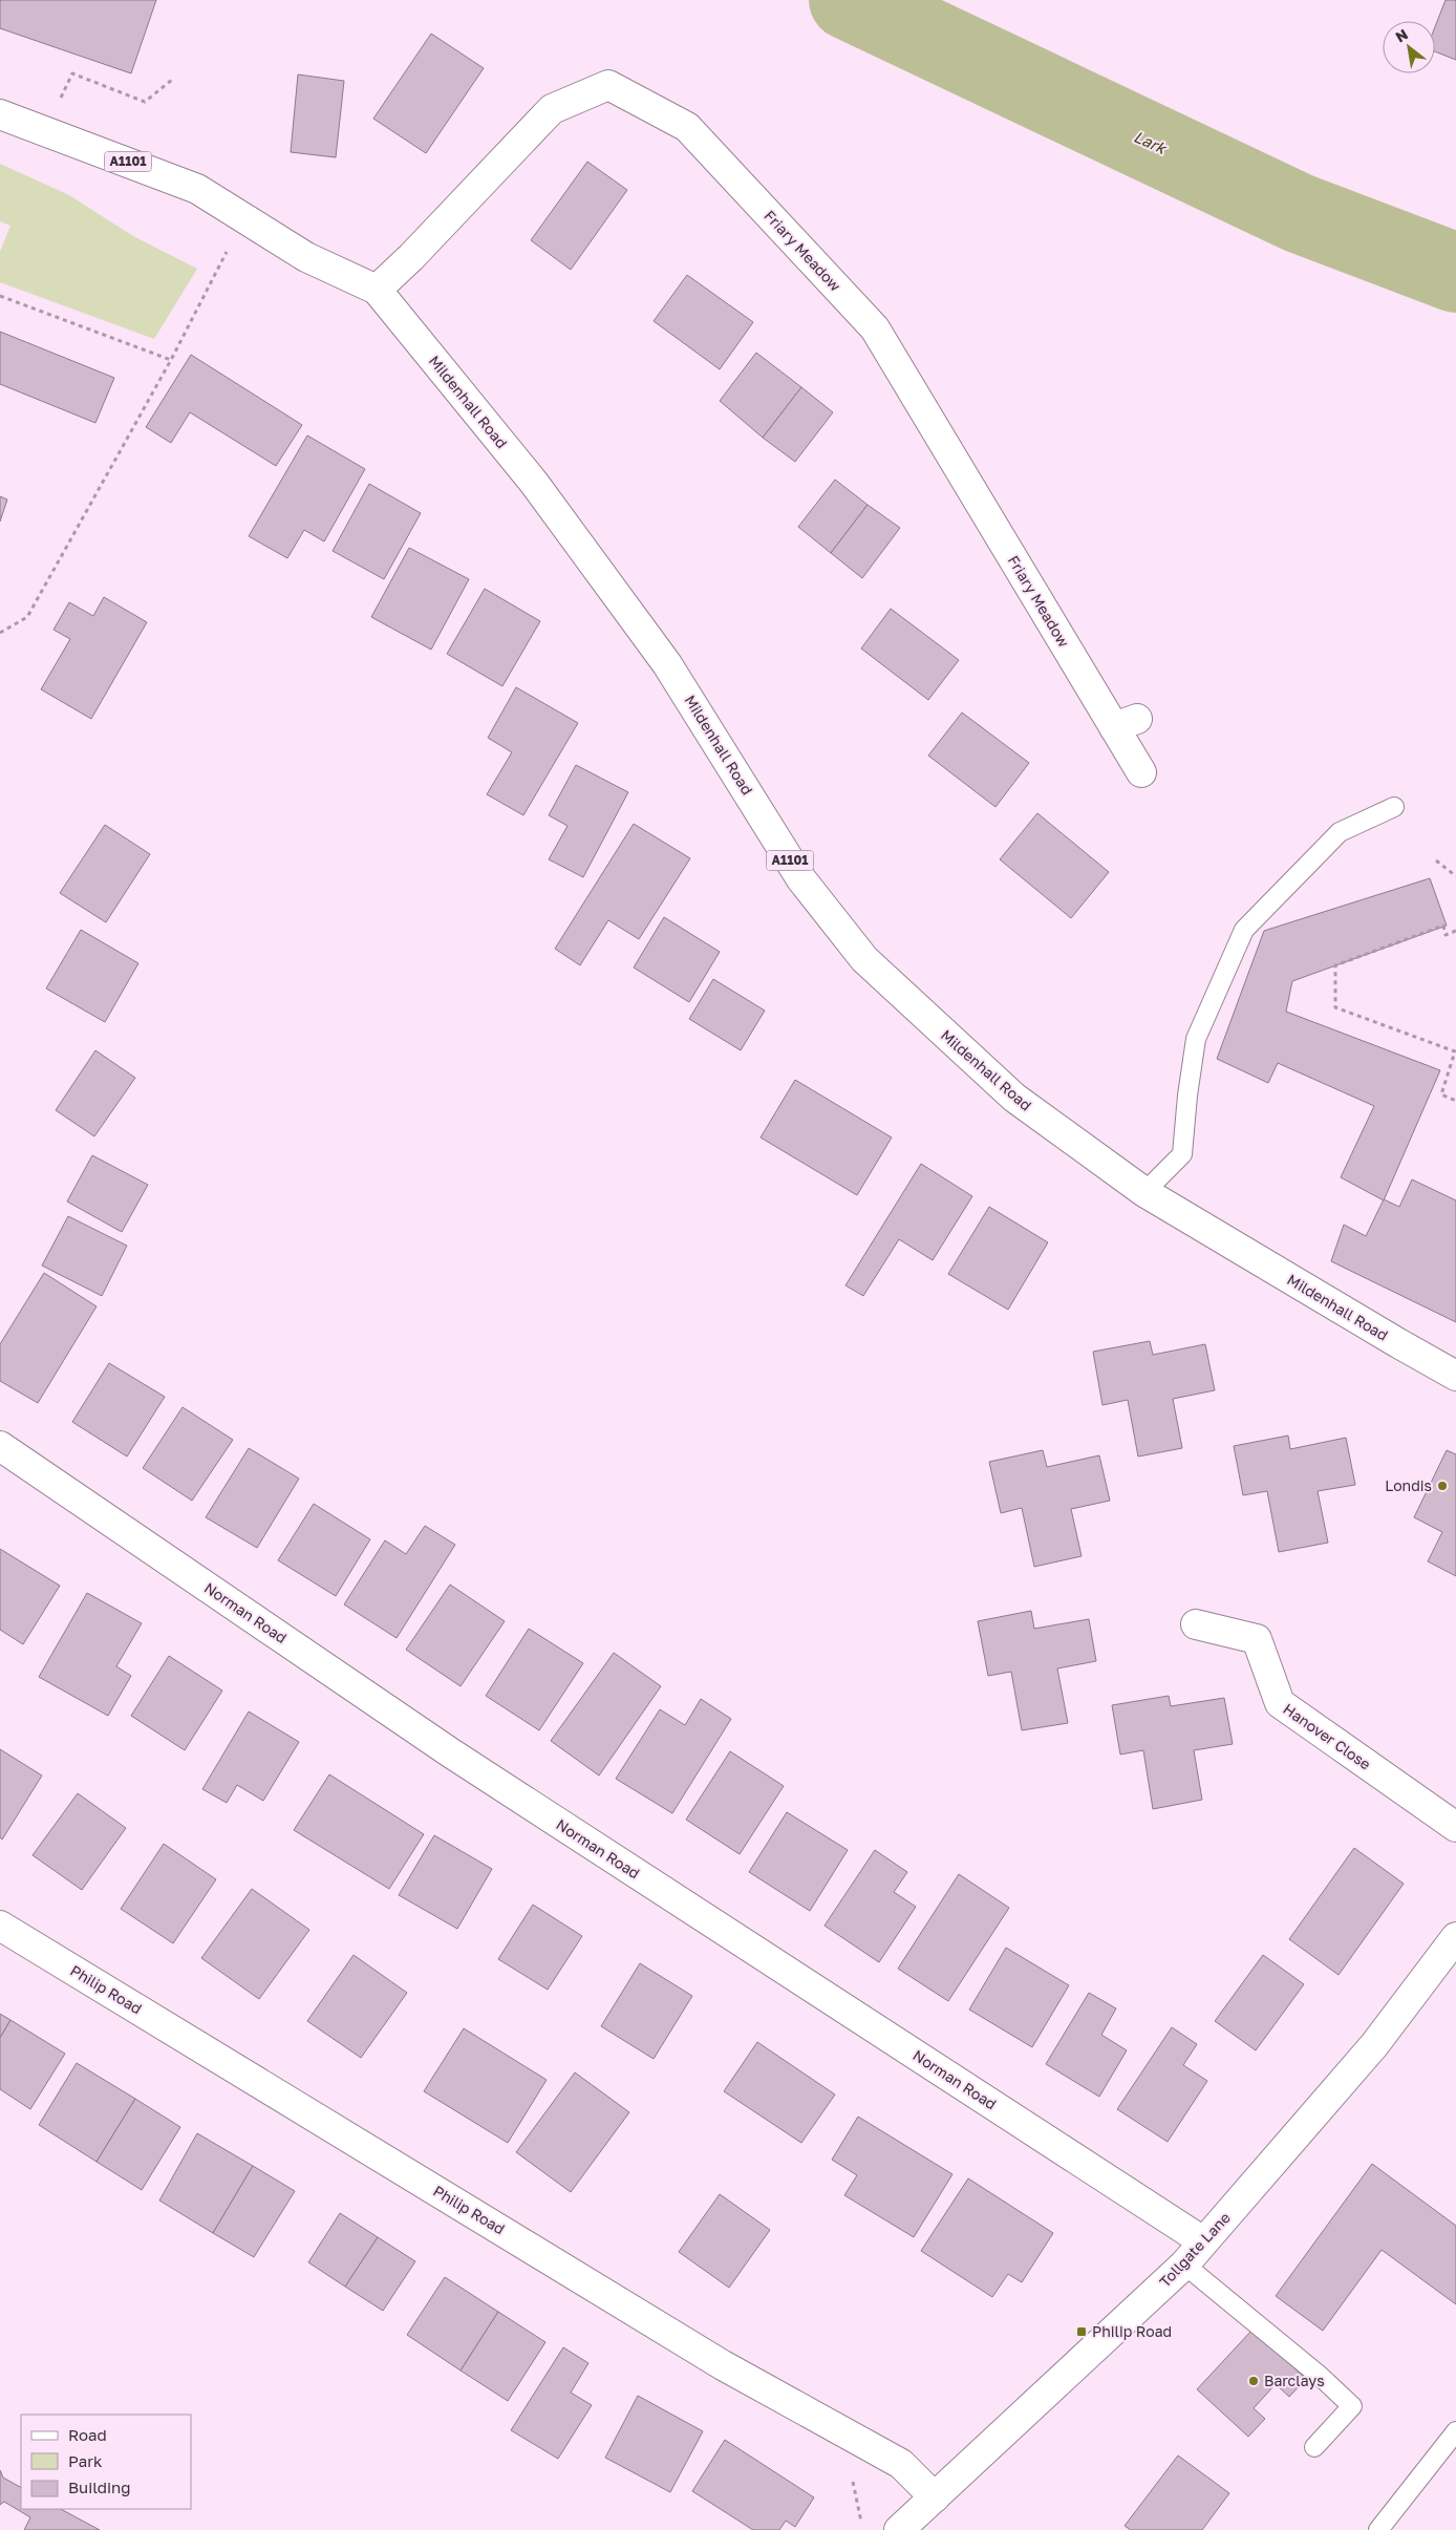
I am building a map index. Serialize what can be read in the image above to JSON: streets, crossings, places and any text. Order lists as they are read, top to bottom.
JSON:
{
  "streets": {
    "street": [
      "A1101",
      "Friary Meadow",
      "Mildenhall Road",
      "Norman Road",
      "Hanover Close",
      "Philip Road",
      "Tollgate Lane"
    ]
  },
  "crossings": [
    ["Friary Meadow", "Mildenhall Road"],
    ["Norman Road", "Tollgate Lane"],
    ["Philip Road", "Tollgate Lane"]
  ],
  "water": ["Lark"],
  "places": {
    "other": ["Londis", "Barclays"],
    "transit": ["Philip Road"]
  },
  "legend": ["Road", "Park", "Building"],
  "north": "top left"
}
